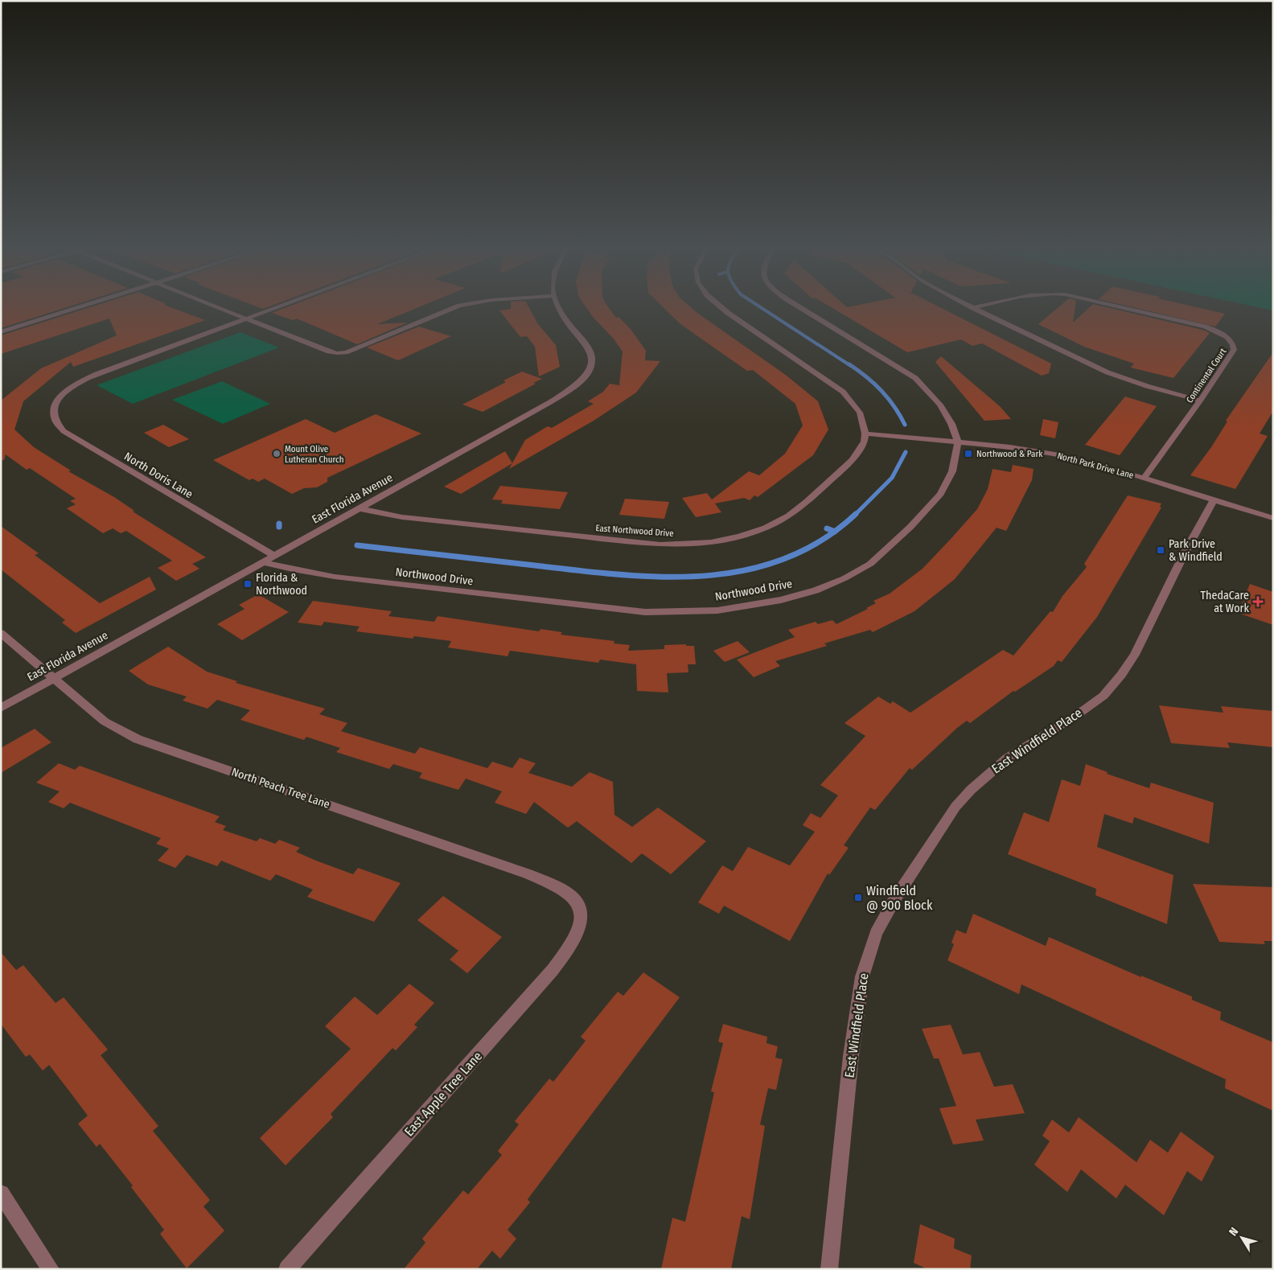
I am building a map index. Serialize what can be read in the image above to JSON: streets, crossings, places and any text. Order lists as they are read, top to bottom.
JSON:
{
  "streets": {
    "street": [
      "Continental Court",
      "North Park Drive Lane",
      "North Doris Lane",
      "East Florida Avenue",
      "East Northwood Drive",
      "Northwood Drive",
      "East Windfield Place",
      "North Peach Tree Lane",
      "East Apple Tree Lane"
    ]
  },
  "crossings": [
    ["Continental Court", "North Park Drive Lane"],
    ["North Park Drive Lane", "East Northwood Drive"],
    ["North Park Drive Lane", "Northwood Drive"],
    ["North Park Drive Lane", "East Windfield Place"],
    ["North Doris Lane", "East Florida Avenue"],
    ["East Florida Avenue", "East Northwood Drive"],
    ["East Florida Avenue", "Northwood Drive"],
    ["East Florida Avenue", "North Peach Tree Lane"],
    ["North Peach Tree Lane", "East Apple Tree Lane"]
  ],
  "places": {
    "other": ["Mount Olive Lutheran Church"],
    "transit": [
      "Northwood & Park",
      "Park Drive & Windfield",
      "Florida & Northwood",
      "Windfield @ 900 Block"
    ],
    "health": ["ThedaCare at Work"]
  },
  "north": "top left"
}
